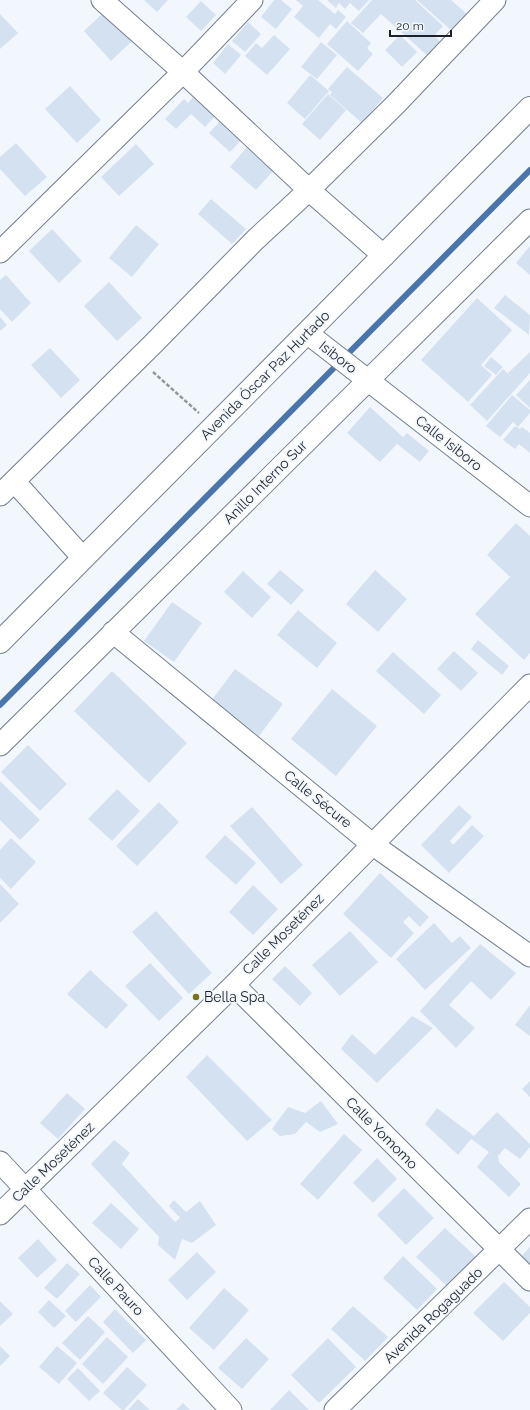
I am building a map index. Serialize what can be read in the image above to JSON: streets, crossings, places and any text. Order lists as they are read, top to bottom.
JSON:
{
  "streets": {
    "highway": ["Avenida Óscar Paz Hurtado"],
    "street": [
      "Isiboro",
      "Calle Isiboro",
      "Anillo Interno Sur",
      "Calle Sécure",
      "Calle Moseténez",
      "Calle Yomomo",
      "Calle Pauro",
      "Avenida Rogaguado"
    ]
  },
  "crossings": [
    ["Isiboro", "Avenida Óscar Paz Hurtado"],
    ["Isiboro", "Calle Isiboro"],
    ["Isiboro", "Anillo Interno Sur"],
    ["Calle Isiboro", "Anillo Interno Sur"],
    ["Anillo Interno Sur", "Calle Sécure"],
    ["Calle Sécure", "Calle Moseténez"],
    ["Calle Moseténez", "Calle Yomomo"],
    ["Calle Moseténez", "Calle Pauro"],
    ["Calle Yomomo", "Avenida Rogaguado"]
  ],
  "places": ["Bella Spa"],
  "scale_bar": "20 m"
}
